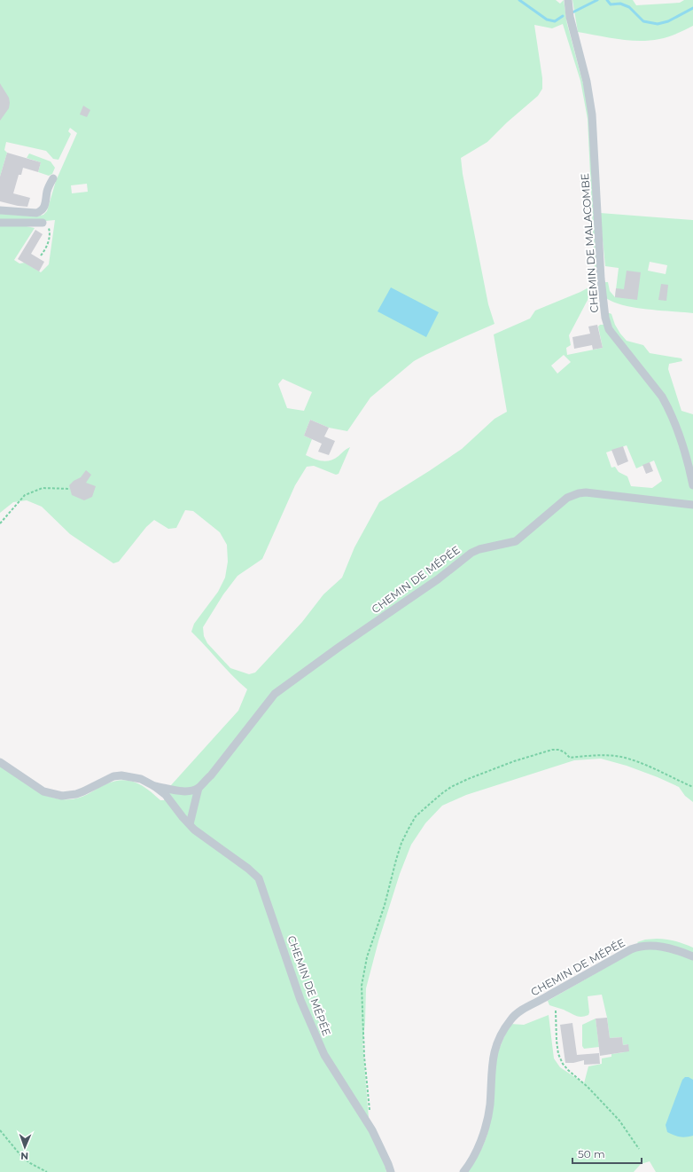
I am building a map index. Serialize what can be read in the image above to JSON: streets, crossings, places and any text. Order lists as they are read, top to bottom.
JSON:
{
  "streets": {
    "street": ["CHEMIN DE MALACOMBE", "CHEMIN DE MÉPÉE"]
  },
  "scale_bar": "50 m",
  "north": "bottom"
}
